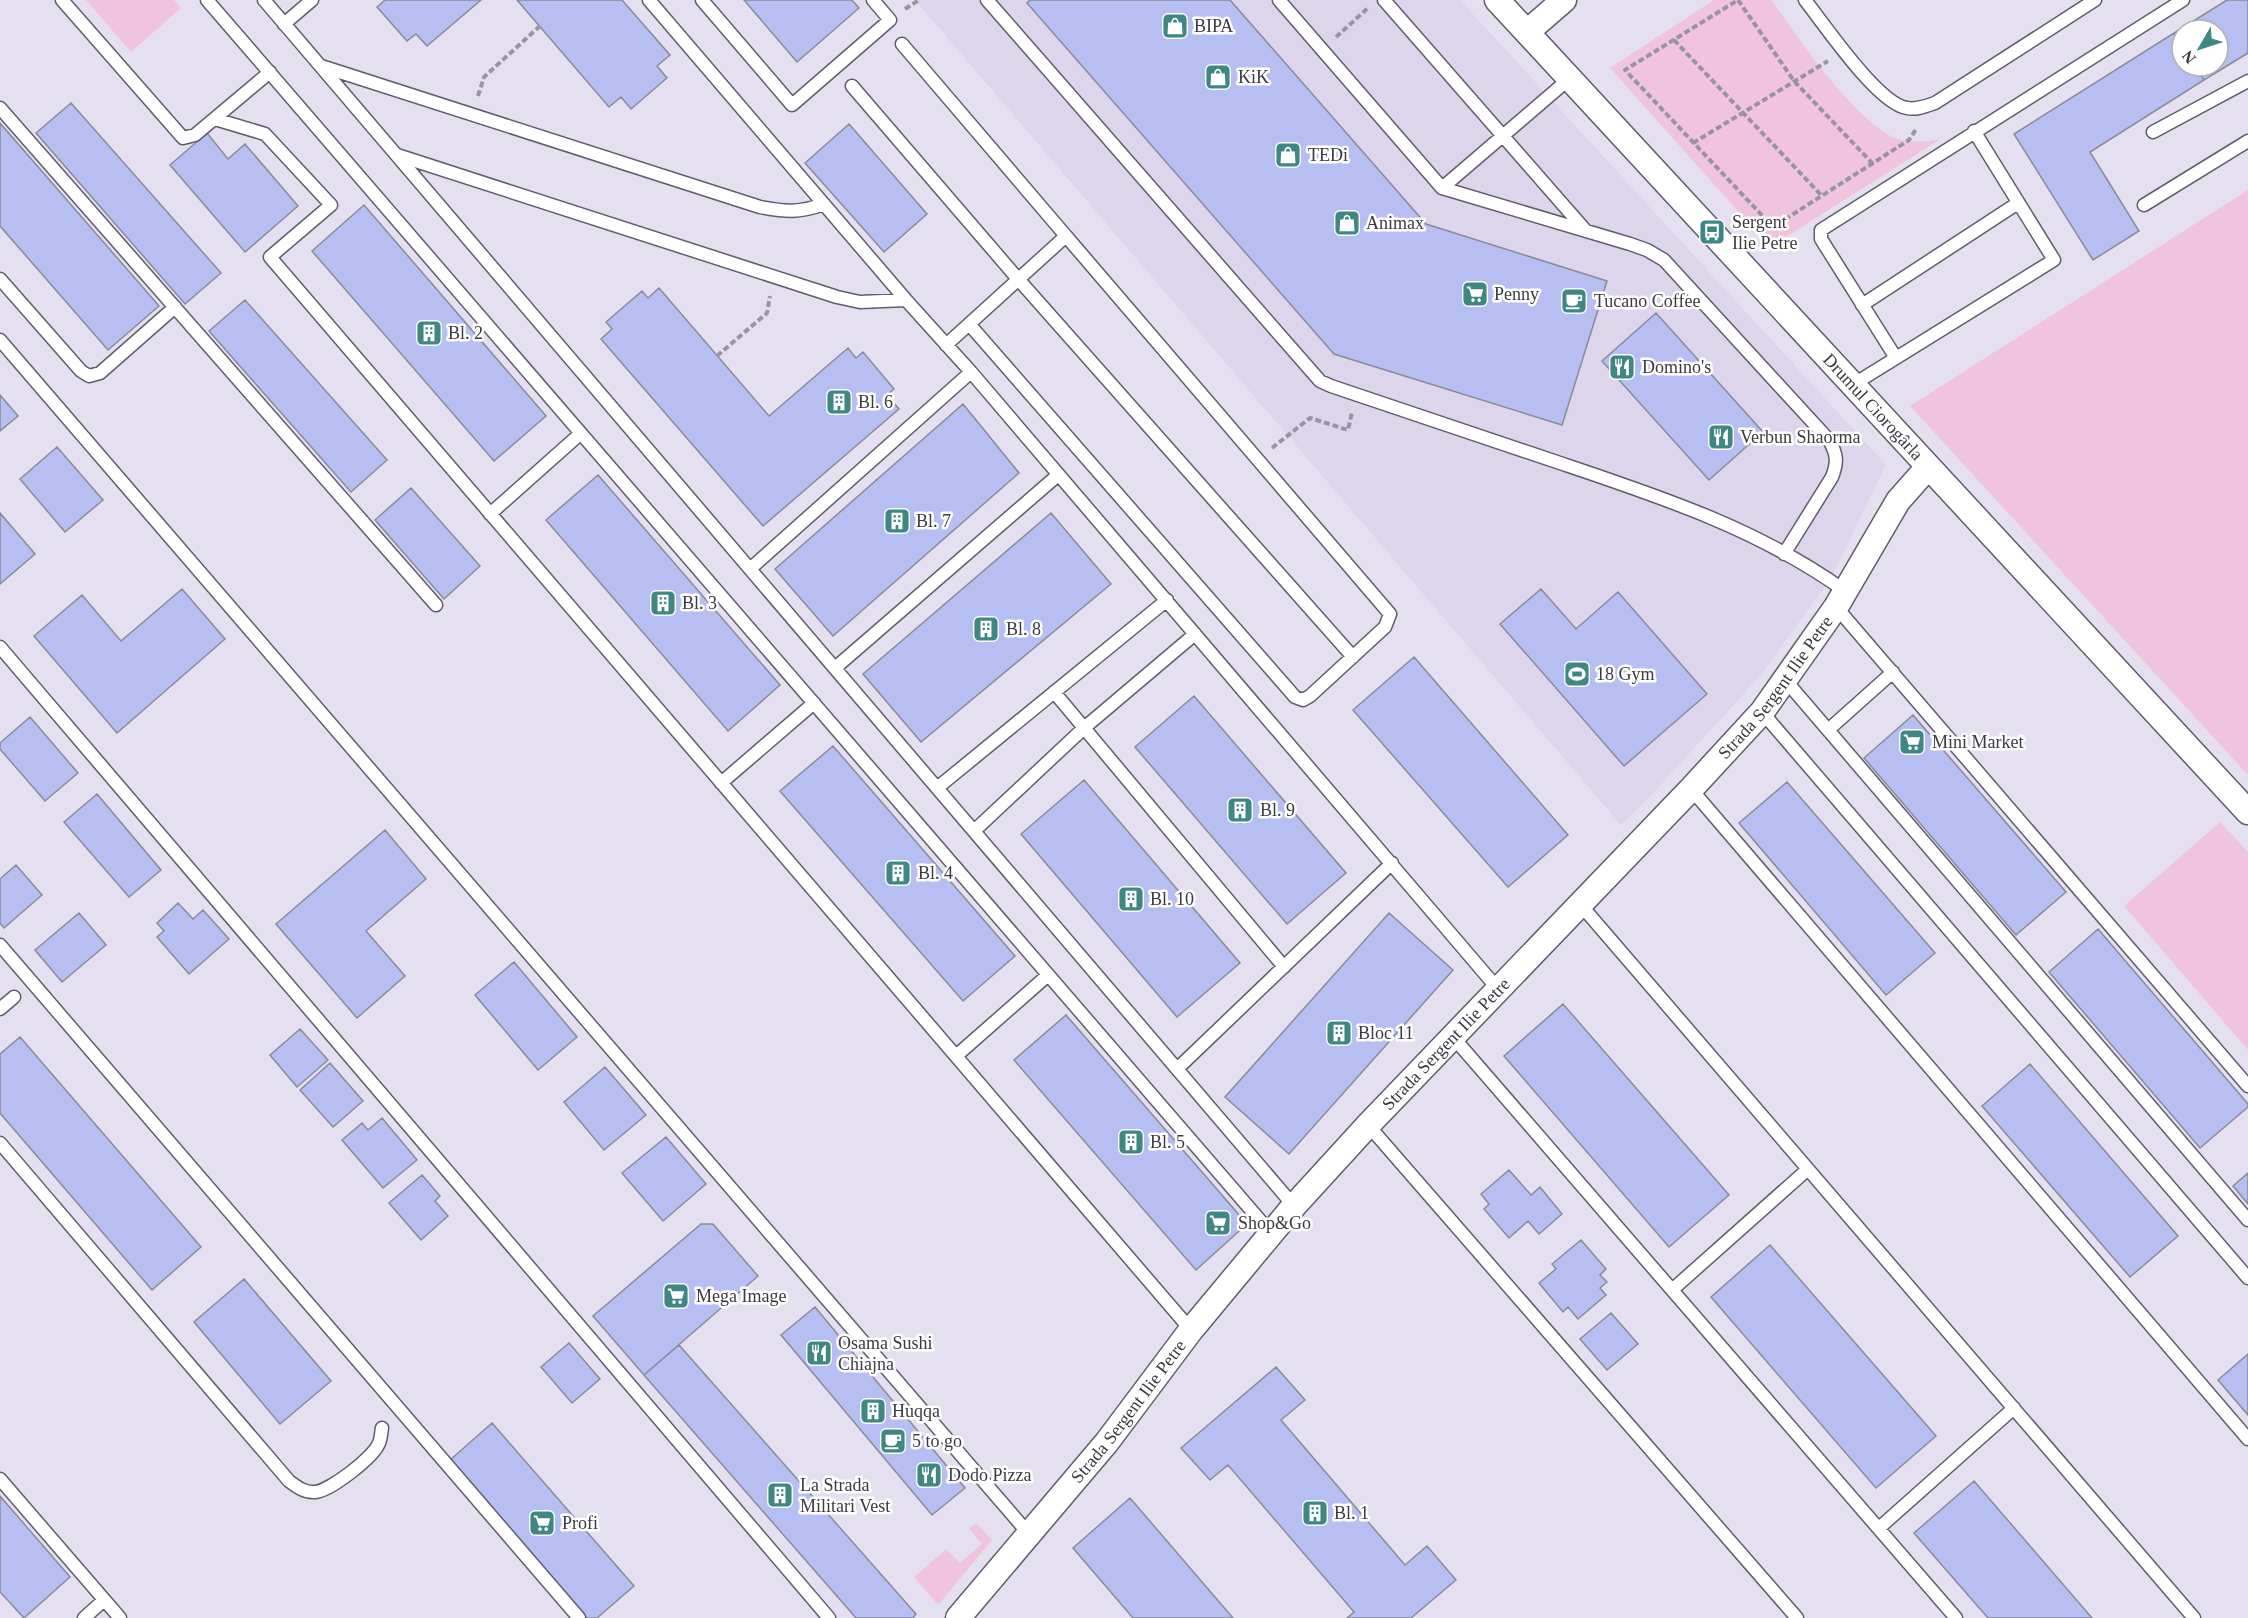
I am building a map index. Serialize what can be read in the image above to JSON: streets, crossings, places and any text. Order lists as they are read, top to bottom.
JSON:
{
  "streets": {
    "street": ["Drumul Ciorogârla", "Strada Sergent Ilie Petre"]
  },
  "crossings": [
    ["Drumul Ciorogârla", "Strada Sergent Ilie Petre"]
  ],
  "places": {
    "shop": [
      "BIPA",
      "KiK",
      "TEDi",
      "Animax"
    ],
    "bus stop": ["Sergent Ilie Petre"],
    "supermarket": [
      "Penny",
      "Mini Market",
      "Shop&Go",
      "Mega Image",
      "Profi"
    ],
    "cafe": ["Tucano Coffee", "5 to go"],
    "building": [
      "Bl. 2",
      "Bl. 6",
      "Bl. 7",
      "Bl. 3",
      "Bl. 8",
      "Bl. 9",
      "Bl. 4",
      "Bl. 10",
      "Bloc 11",
      "Bl. 5",
      "Huqqa",
      "La Strada Militari Vest",
      "Bl. 1"
    ],
    "restaurant": [
      "Domino's",
      "Verbun Shaorma",
      "Osama Sushi Chiajna",
      "Dodo Pizza"
    ],
    "sports": ["18 Gym"]
  },
  "north": "bottom left"
}
